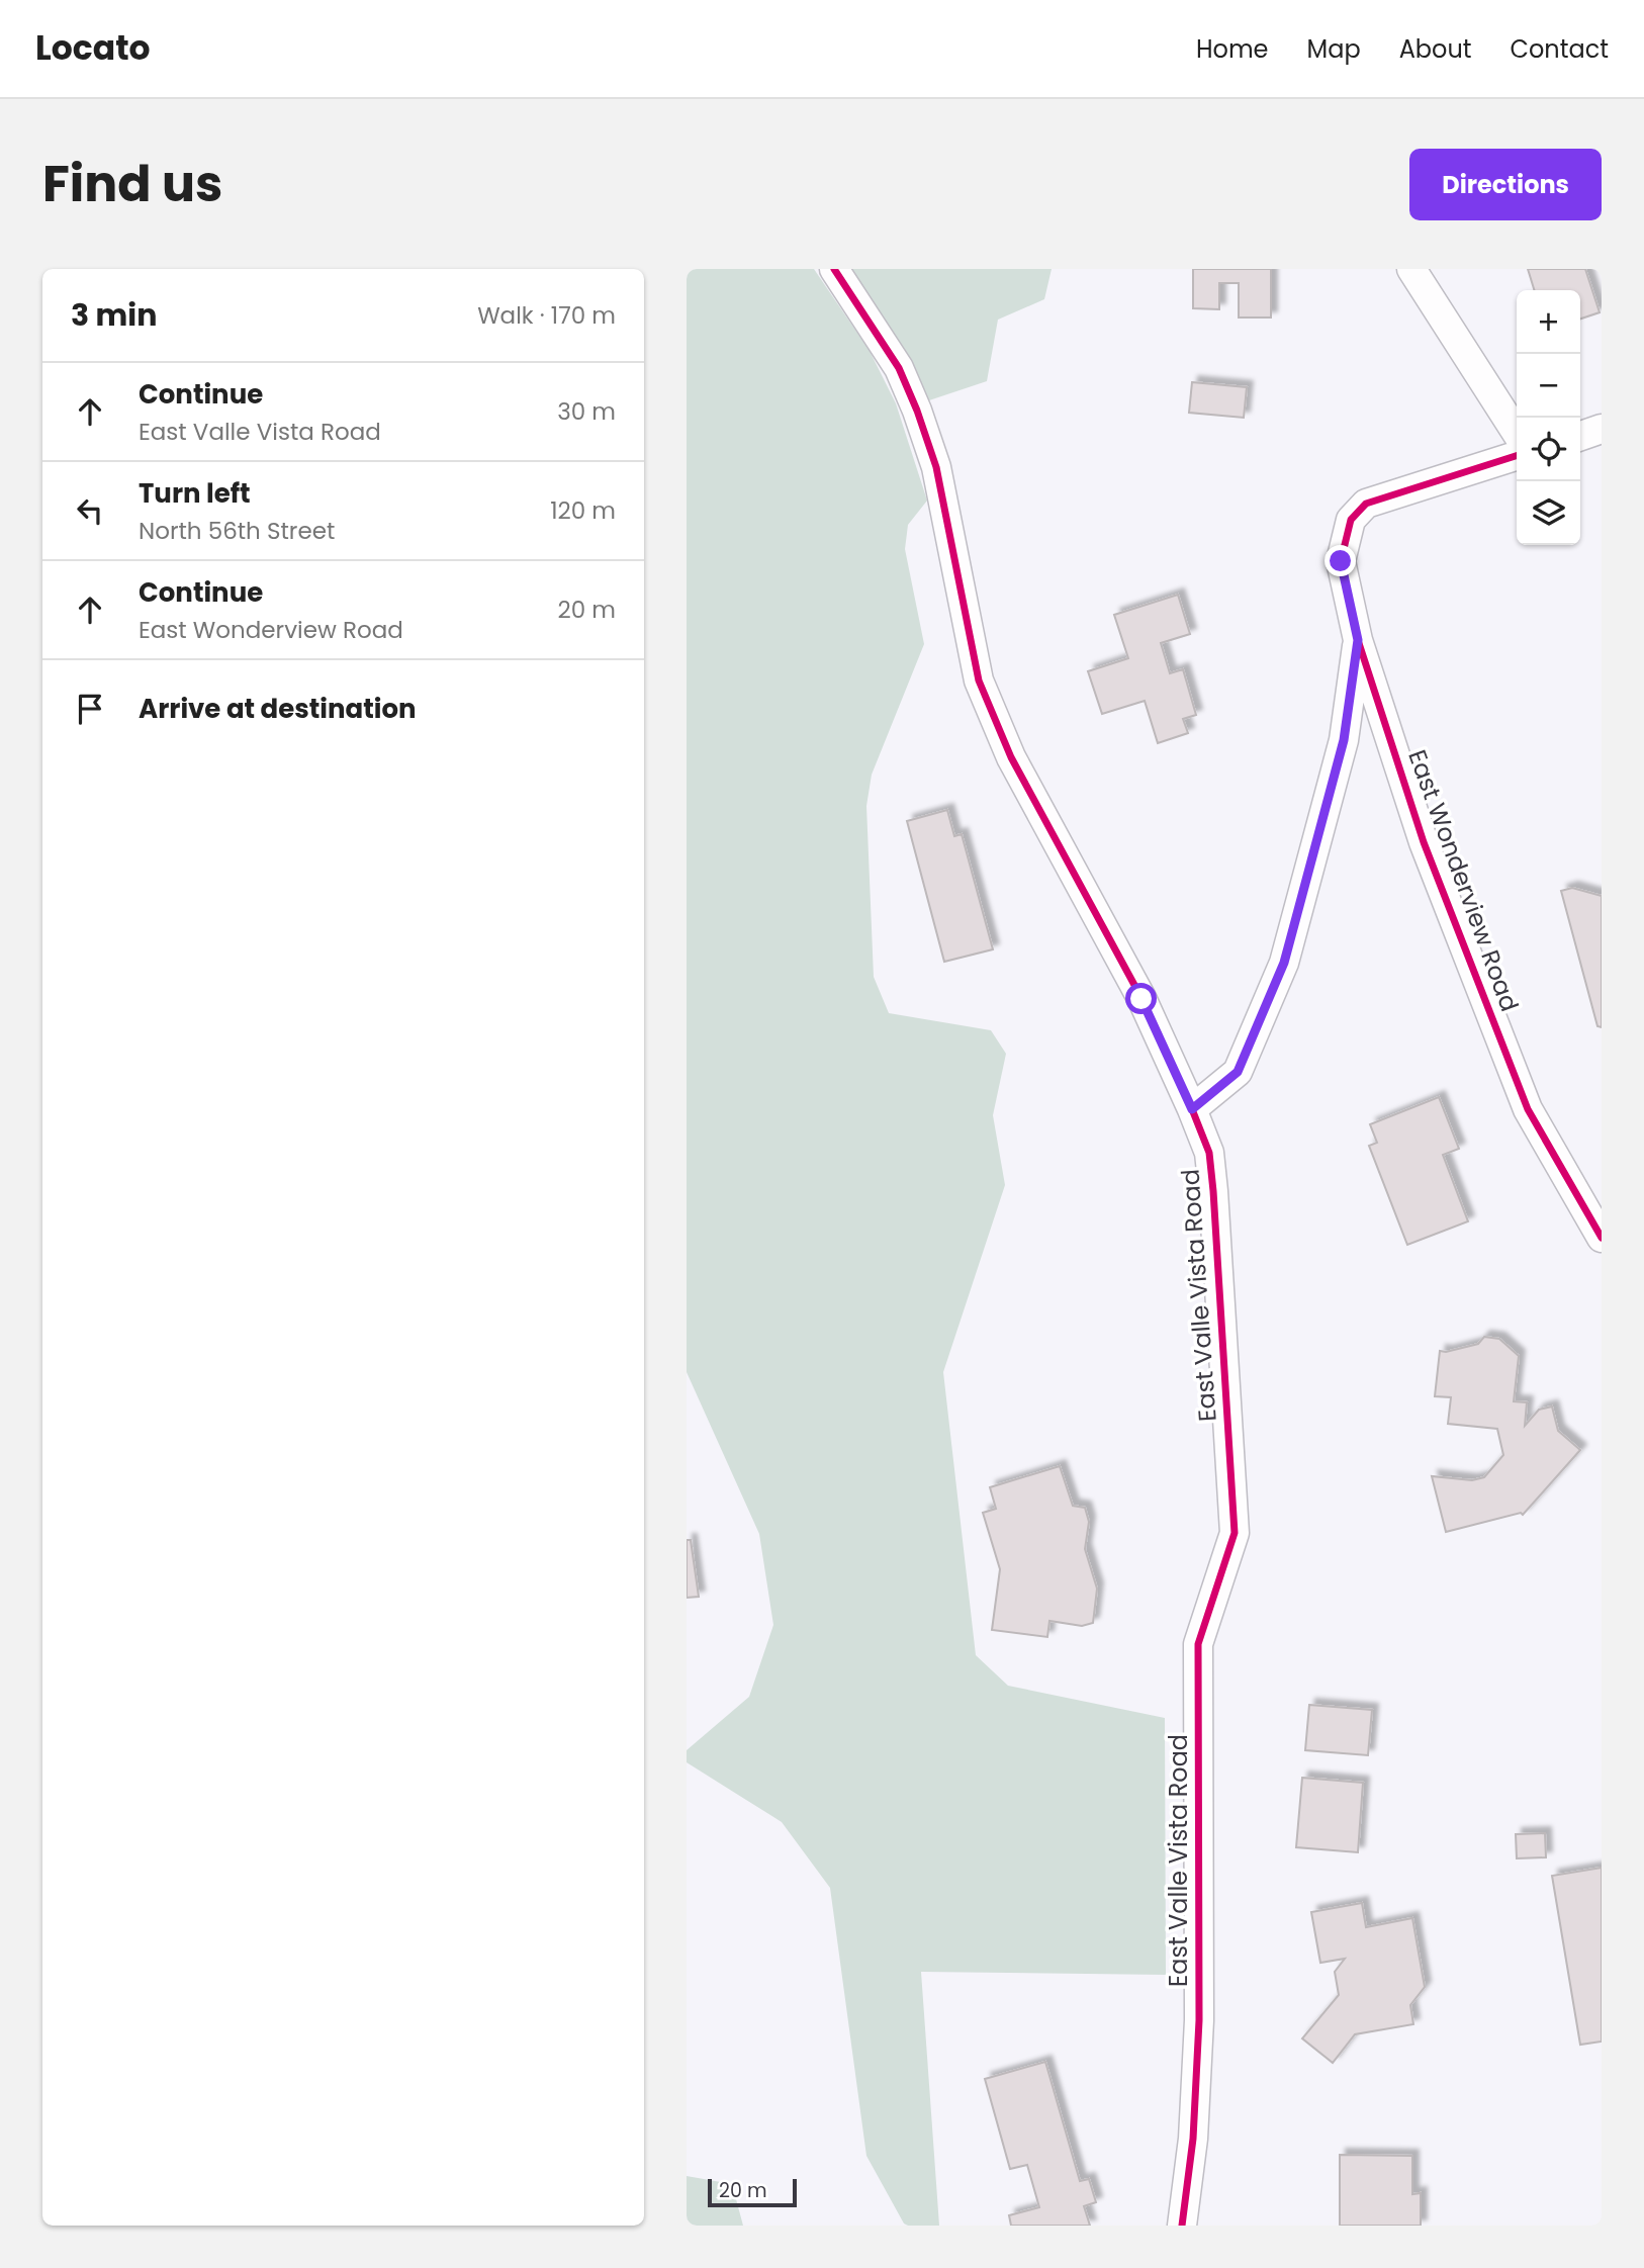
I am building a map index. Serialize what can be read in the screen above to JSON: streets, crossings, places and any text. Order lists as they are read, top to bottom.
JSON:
{
  "streets": {
    "street": ["East Wonderview Road", "East Valle Vista Road"]
  },
  "scale_bar": "20 m",
  "page": {
    "header": "Locato",
    "nav": [
      "Home",
      "Map",
      "About",
      "Contact"
    ],
    "title": "Find us",
    "buttons": "Directions",
    "heading": ["3 min", "Walk · 170 m"],
    "map_buttons": ["+", "−"],
    "list": [
      ["Continue", "East Valle Vista Road", "30 m"],
      ["Turn left", "North 56th Street", "120 m"],
      ["Continue", "East Wonderview Road", "20 m"],
      "Arrive at destination"
    ],
    "scale": "20 m"
  }
}
